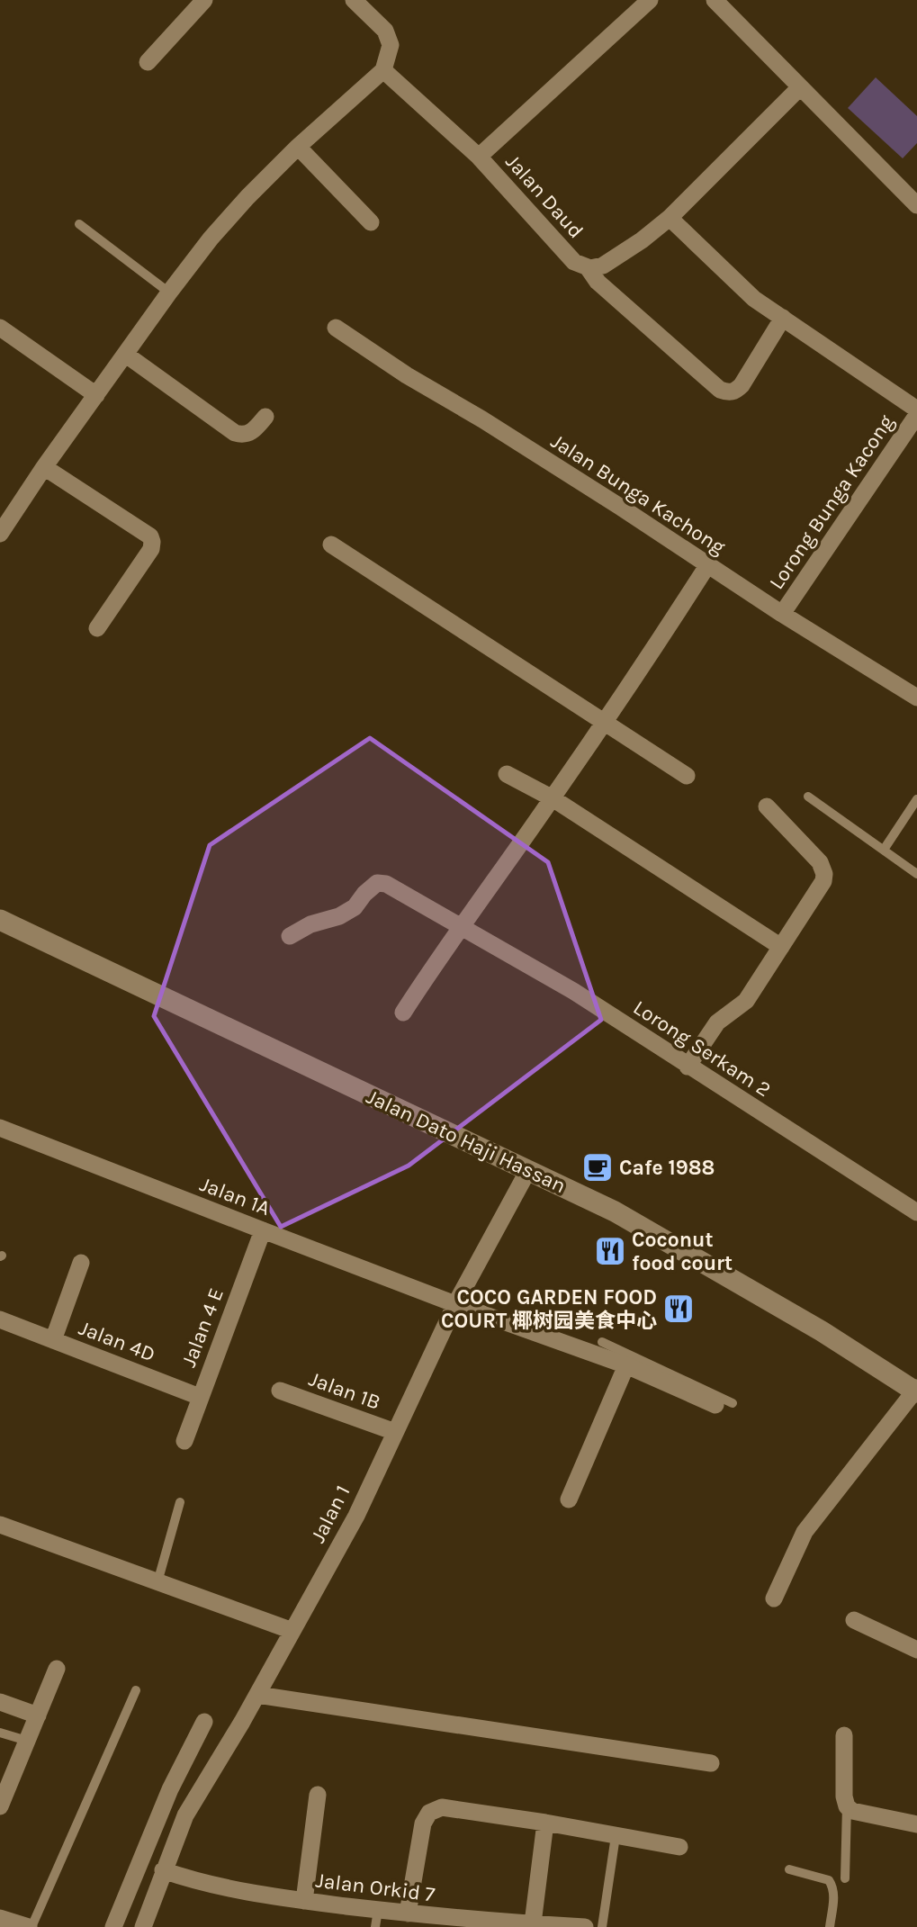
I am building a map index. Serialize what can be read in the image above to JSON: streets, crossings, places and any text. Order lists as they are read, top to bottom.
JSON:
{
  "streets": {
    "street": [
      "Jalan Daud",
      "Jalan Bunga Kachong",
      "Lorong Bunga Kacong",
      "Lorong Serkam 2",
      "Jalan Dato Haji Hassan",
      "Jalan 1A",
      "Jalan 4 E",
      "Jalan 4D",
      "Jalan 1B",
      "Jalan 1",
      "Jalan Orkid 7"
    ]
  },
  "crossings": [
    ["Jalan Bunga Kachong", "Lorong Bunga Kacong"],
    ["Jalan Dato Haji Hassan", "Jalan 1"],
    ["Jalan 1A", "Jalan 4 E"],
    ["Jalan 1A", "Jalan 1"],
    ["Jalan 4 E", "Jalan 4D"],
    ["Jalan 1B", "Jalan 1"],
    ["Jalan 1", "Jalan Orkid 7"]
  ],
  "places": {
    "cafe": ["Cafe 1988"],
    "restaurant": ["Coconut food court", "COCO GARDEN FOOD COURT 椰树园美食中心"]
  }
}
